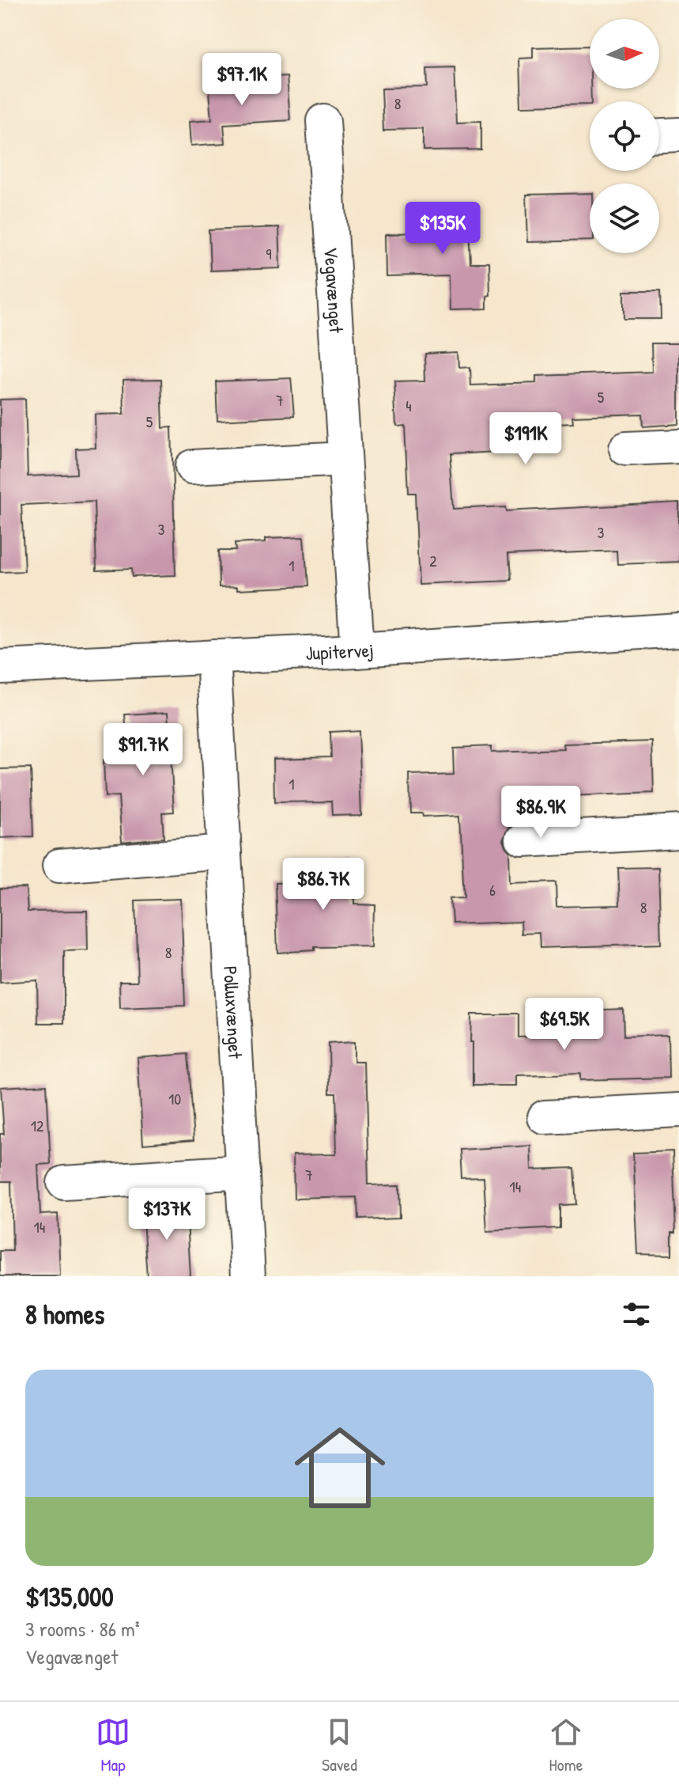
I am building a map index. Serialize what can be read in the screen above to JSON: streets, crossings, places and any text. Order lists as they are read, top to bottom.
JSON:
{
  "streets": {
    "street": ["Vegavænget", "Jupitervej", "Polluxvænget"]
  },
  "crossings": [
    ["Vegavænget", "Jupitervej"],
    ["Jupitervej", "Polluxvænget"]
  ],
  "house_numbers": [
    "8",
    "9",
    "5",
    "7",
    "4",
    "5",
    "3",
    "3",
    "2",
    "1",
    "1",
    "6",
    "8",
    "8",
    "10",
    "12",
    "7",
    "14",
    "14"
  ],
  "north": "right",
  "page": {
    "price": [
      "$97.1K",
      "$135K",
      "$191K",
      "$91.7K",
      "$86.9K",
      "$86.7K",
      "$69.5K",
      "$137K"
    ],
    "heading": "8 homes",
    "list": [
      {
        "name": "$135,000",
        "note": "3 rooms · 86 m² · Vegavænget"
      }
    ],
    "tabs": ["Map", "Saved", "Home"]
  }
}
